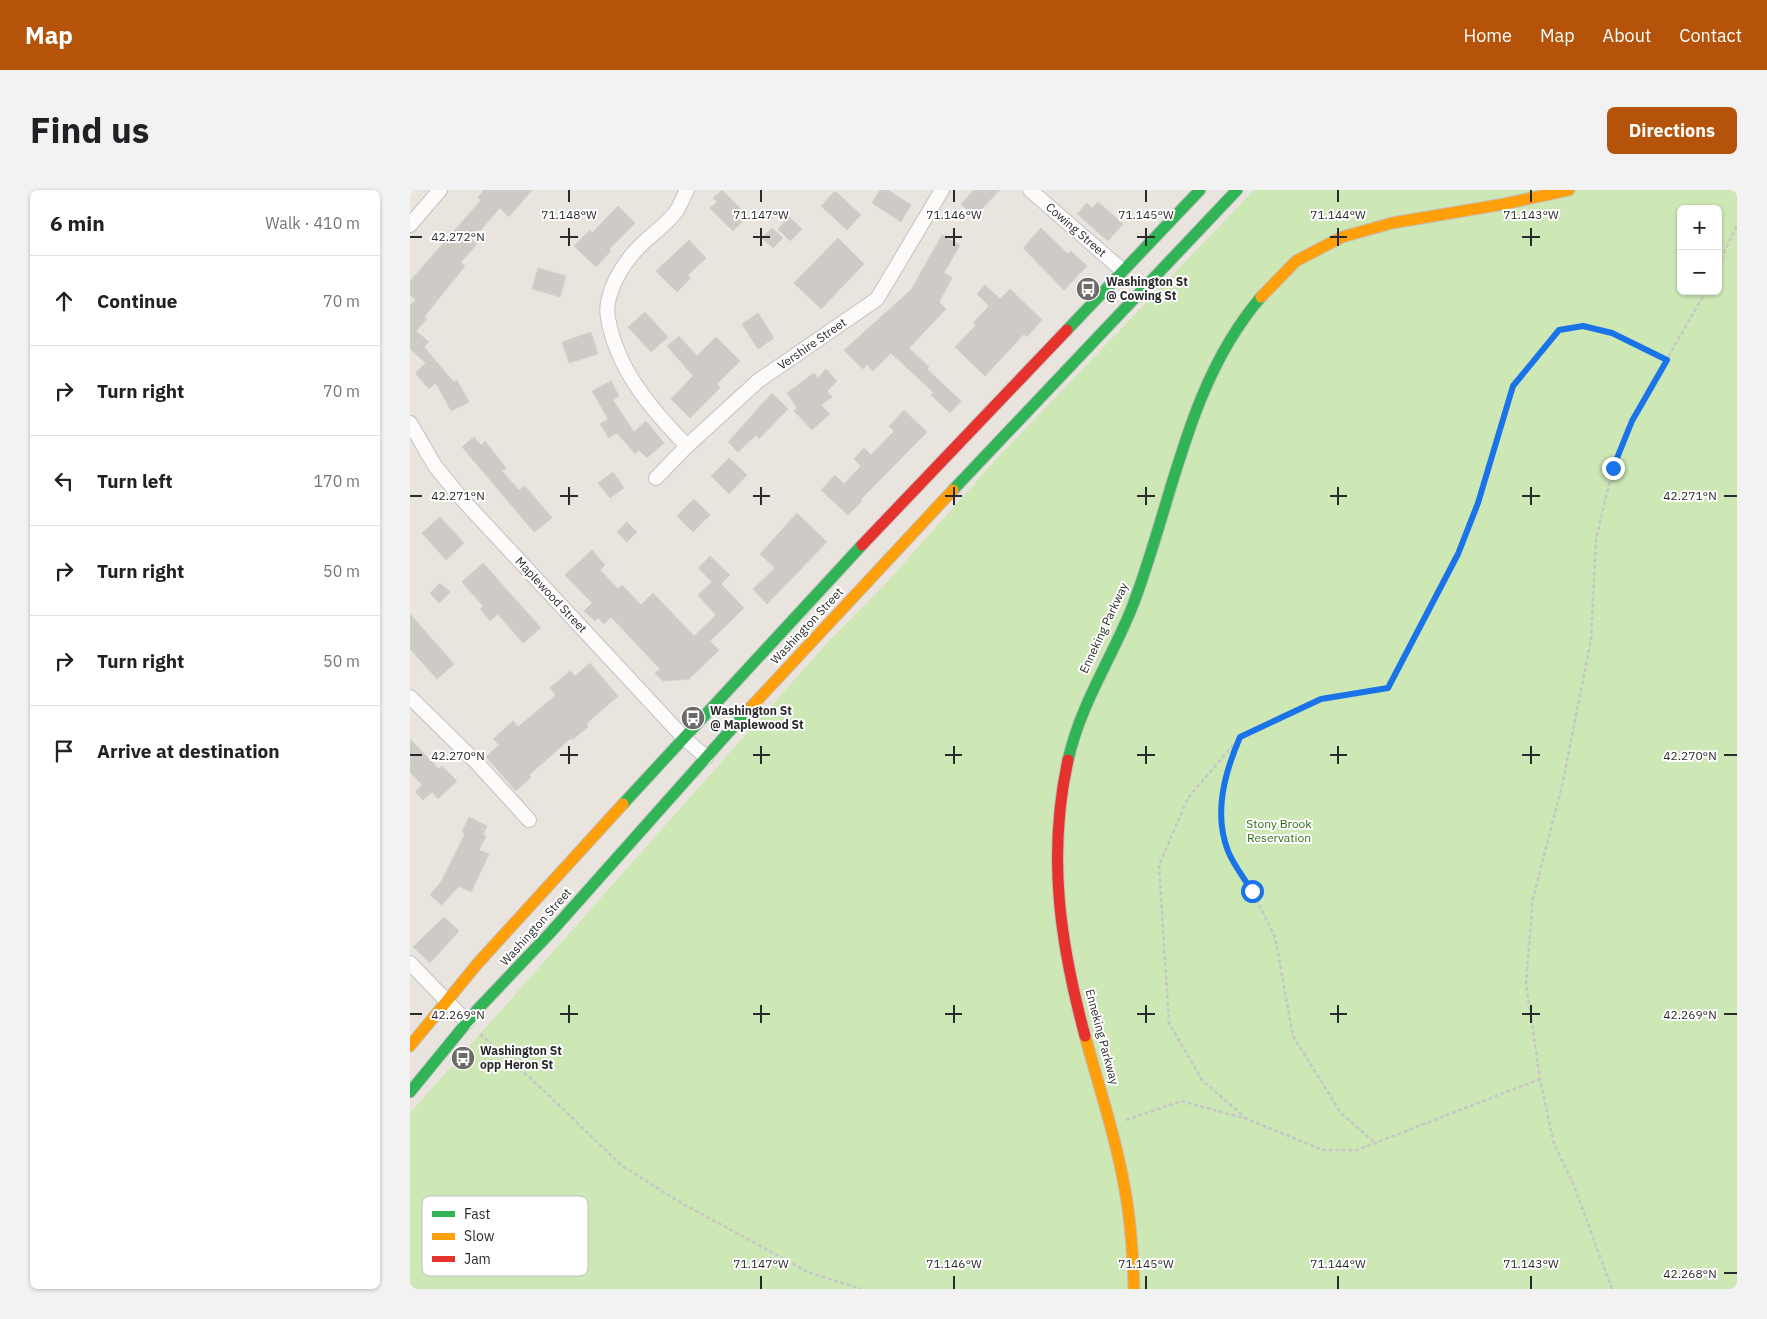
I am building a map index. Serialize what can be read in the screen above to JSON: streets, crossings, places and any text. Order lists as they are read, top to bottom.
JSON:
{
  "streets": {
    "main road": ["Washington Street", "Enneking Parkway"],
    "street": ["Cowing Street", "Vershire Street", "Maplewood Street"]
  },
  "crossings": [
    ["Cowing Street", "Washington Street"],
    ["Maplewood Street", "Washington Street"]
  ],
  "parks": ["Stony Brook Reservation"],
  "places": {
    "bus stop": ["Washington St @ Cowing St", "Washington St @ Maplewood St", "Washington St opp Heron St"]
  },
  "legend": ["Fast", "Slow", "Jam"],
  "page": {
    "header": "Map",
    "nav": [
      "Home",
      "Map",
      "About",
      "Contact"
    ],
    "title": "Find us",
    "buttons": "Directions",
    "heading": ["6 min", "Walk · 410 m"],
    "map_buttons": ["+", "−"],
    "list": [
      ["Continue", "70 m"],
      ["Turn right", "70 m"],
      ["Turn left", "170 m"],
      ["Turn right", "50 m"],
      ["Turn right", "50 m"],
      "Arrive at destination"
    ]
  },
  "coordinates": [
    "71.148°W",
    "71.147°W",
    "71.146°W",
    "71.145°W",
    "71.144°W",
    "71.143°W",
    "42.272°N",
    "42.271°N",
    "42.270°N",
    "42.269°N",
    "42.268°N"
  ]
}
